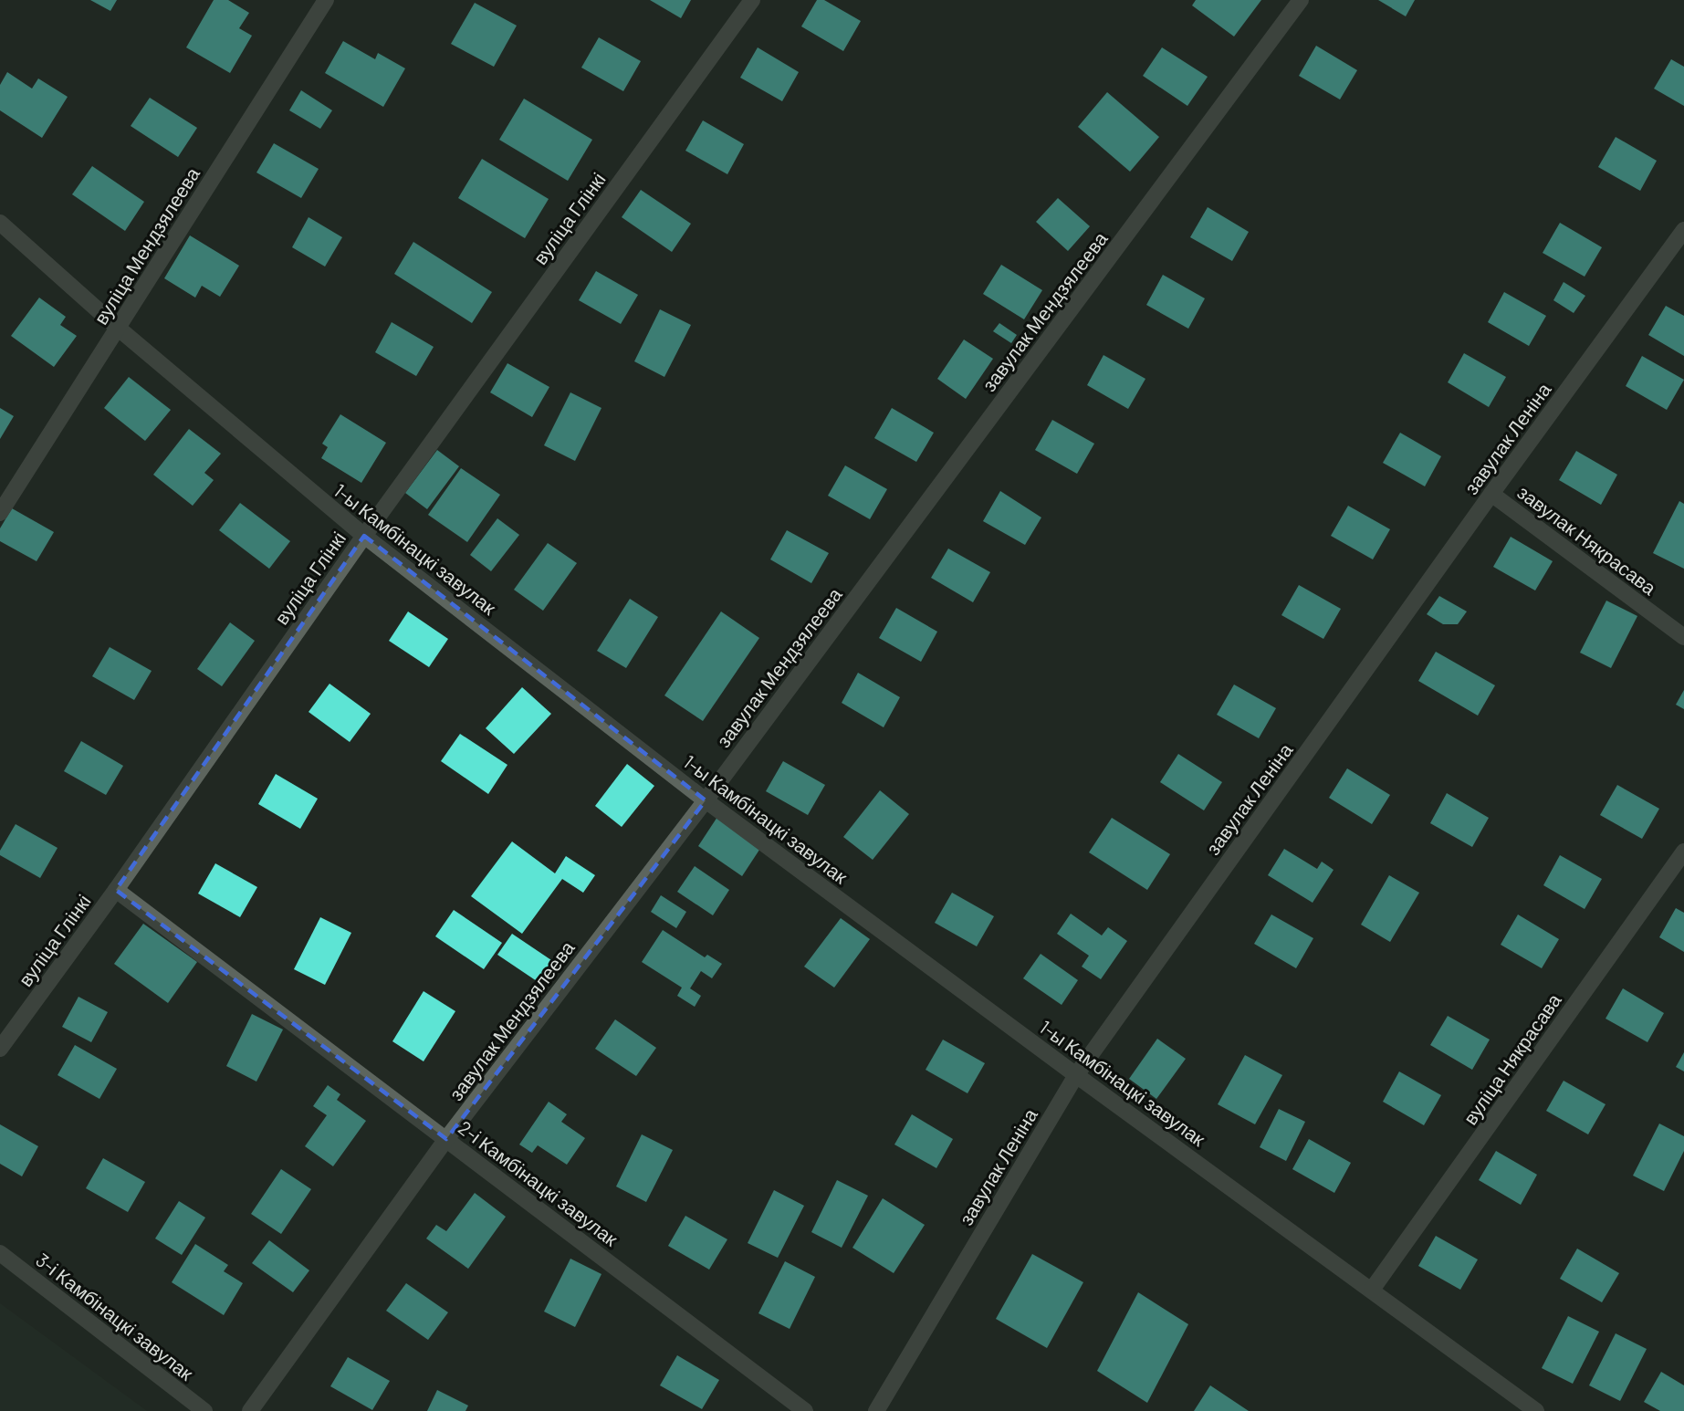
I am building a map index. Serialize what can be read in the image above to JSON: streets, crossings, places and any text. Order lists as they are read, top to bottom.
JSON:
{
  "streets": {
    "street": [
      "вуліца Глінкі",
      "вуліца Мендзялеева",
      "завулак Мендзялеева",
      "завулак Леніна",
      "завулак Някрасава",
      "1-ы Камбінацкі завулак",
      "вуліца Някрасава",
      "2-і Камбінацкі завулак",
      "3-і Камбінацкі завулак"
    ]
  },
  "crossings": [
    ["вуліца Глінкі", "1-ы Камбінацкі завулак"],
    ["вуліца Глінкі", "2-і Камбінацкі завулак"],
    ["вуліца Мендзялеева", "1-ы Камбінацкі завулак"],
    ["завулак Мендзялеева", "1-ы Камбінацкі завулак"],
    ["завулак Мендзялеева", "2-і Камбінацкі завулак"],
    ["завулак Леніна", "завулак Някрасава"],
    ["завулак Леніна", "1-ы Камбінацкі завулак"],
    ["1-ы Камбінацкі завулак", "вуліца Някрасава"]
  ]
}
